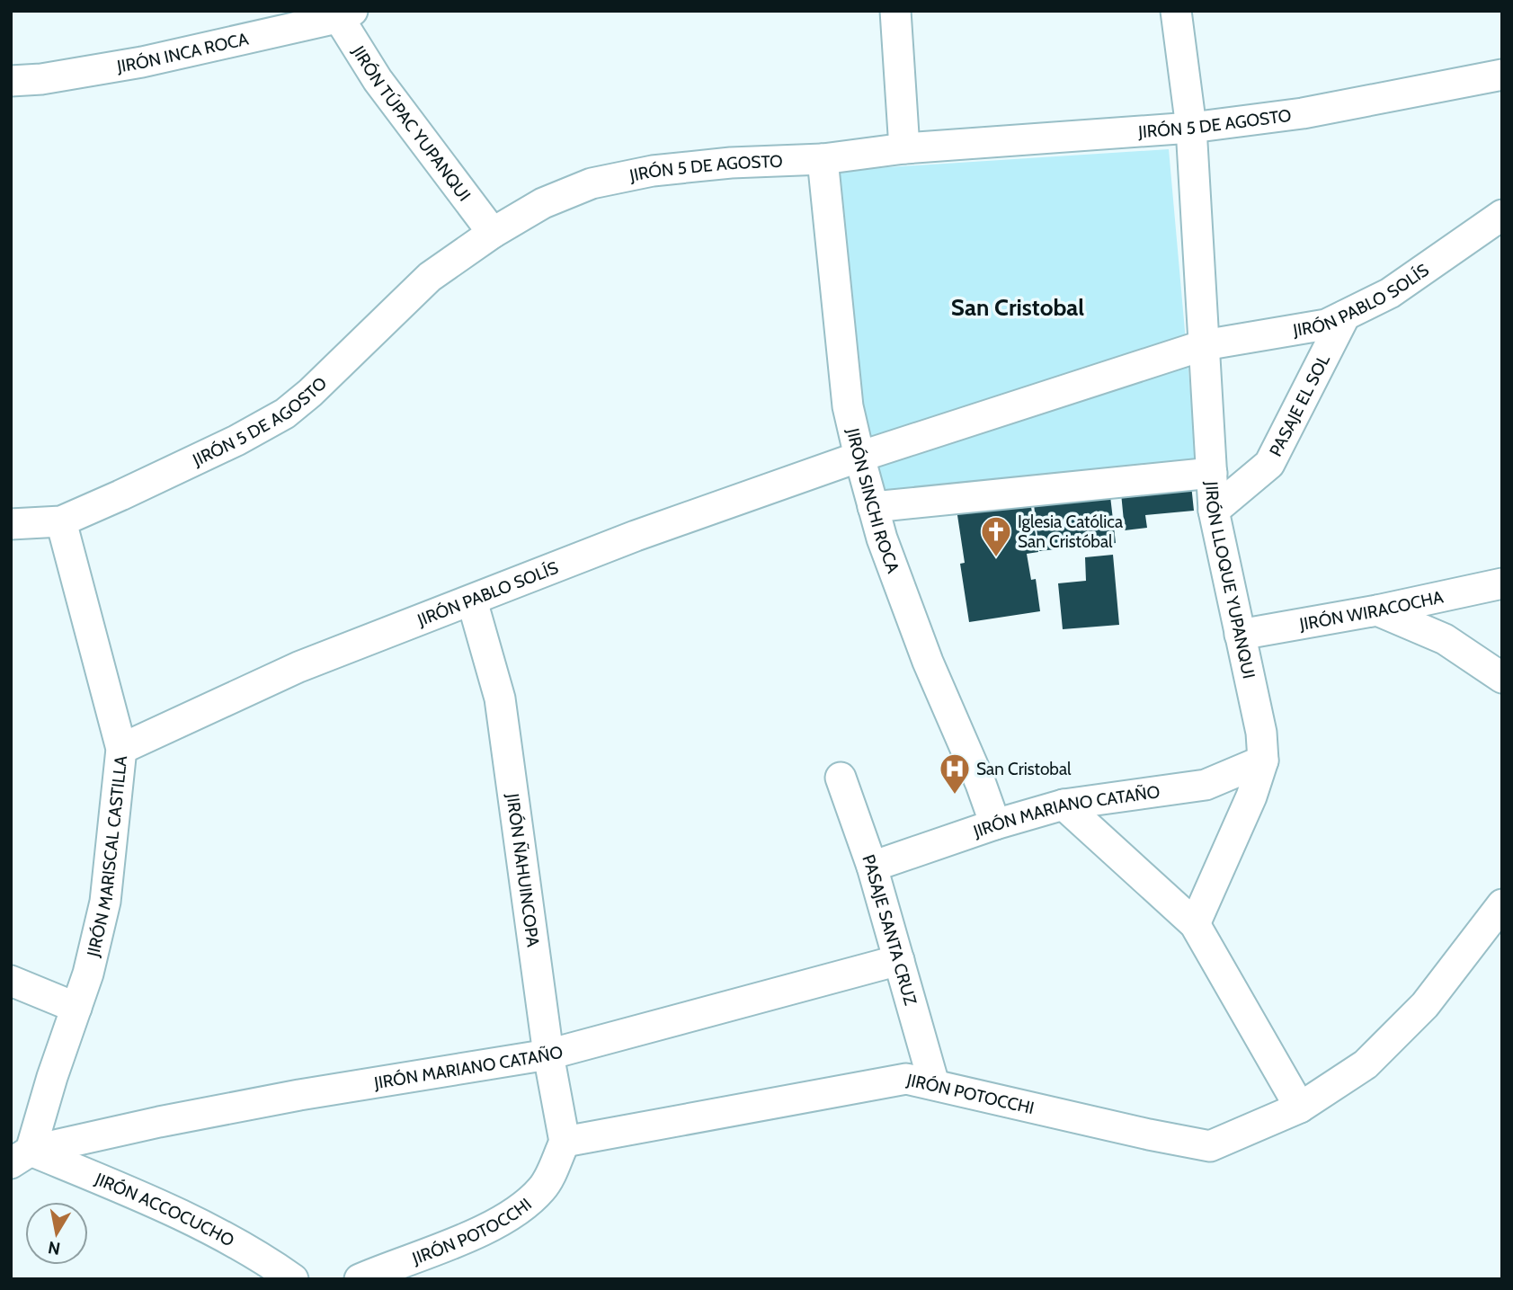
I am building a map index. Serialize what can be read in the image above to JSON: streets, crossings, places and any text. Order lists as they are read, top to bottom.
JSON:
{
  "streets": {
    "street": [
      "JIRÓN INCA ROCA",
      "JIRÓN TÚPAC YUPANQUI",
      "JIRÓN 5 DE AGOSTO",
      "JIRÓN PABLO SOLÍS",
      "PASAJE EL SOL",
      "JIRÓN SINCHI ROCA",
      "JIRÓN LLOQUE YUPANQUI",
      "JIRÓN WIRACOCHA",
      "JIRÓN MARIANO CATAÑO",
      "JIRÓN MARISCAL CASTILLA",
      "JIRÓN ÑAHUINCOPA",
      "PASAJE SANTA CRUZ",
      "JIRÓN POTOCCHI",
      "JIRÓN ACCOCUCHO"
    ]
  },
  "crossings": [
    ["JIRÓN INCA ROCA", "JIRÓN TÚPAC YUPANQUI"],
    ["JIRÓN TÚPAC YUPANQUI", "JIRÓN 5 DE AGOSTO"],
    ["JIRÓN 5 DE AGOSTO", "JIRÓN SINCHI ROCA"],
    ["JIRÓN 5 DE AGOSTO", "JIRÓN LLOQUE YUPANQUI"],
    ["JIRÓN 5 DE AGOSTO", "JIRÓN MARISCAL CASTILLA"],
    ["JIRÓN PABLO SOLÍS", "PASAJE EL SOL"],
    ["JIRÓN PABLO SOLÍS", "JIRÓN SINCHI ROCA"],
    ["JIRÓN PABLO SOLÍS", "JIRÓN LLOQUE YUPANQUI"],
    ["JIRÓN PABLO SOLÍS", "JIRÓN MARISCAL CASTILLA"],
    ["JIRÓN PABLO SOLÍS", "JIRÓN ÑAHUINCOPA"],
    ["PASAJE EL SOL", "JIRÓN LLOQUE YUPANQUI"],
    ["JIRÓN SINCHI ROCA", "JIRÓN MARIANO CATAÑO"],
    ["JIRÓN LLOQUE YUPANQUI", "JIRÓN WIRACOCHA"],
    ["JIRÓN LLOQUE YUPANQUI", "JIRÓN MARIANO CATAÑO"],
    ["JIRÓN MARIANO CATAÑO", "JIRÓN MARISCAL CASTILLA"],
    ["JIRÓN MARIANO CATAÑO", "JIRÓN ÑAHUINCOPA"],
    ["JIRÓN MARIANO CATAÑO", "PASAJE SANTA CRUZ"],
    ["JIRÓN MARIANO CATAÑO", "JIRÓN ACCOCUCHO"],
    ["JIRÓN MARISCAL CASTILLA", "JIRÓN ACCOCUCHO"],
    ["JIRÓN ÑAHUINCOPA", "JIRÓN POTOCCHI"],
    ["PASAJE SANTA CRUZ", "JIRÓN POTOCCHI"]
  ],
  "districts": ["San Cristobal"],
  "places": {
    "church": ["Iglesia Católica San Cristóbal"],
    "hospital": ["San Cristobal"]
  },
  "north": "bottom"
}
